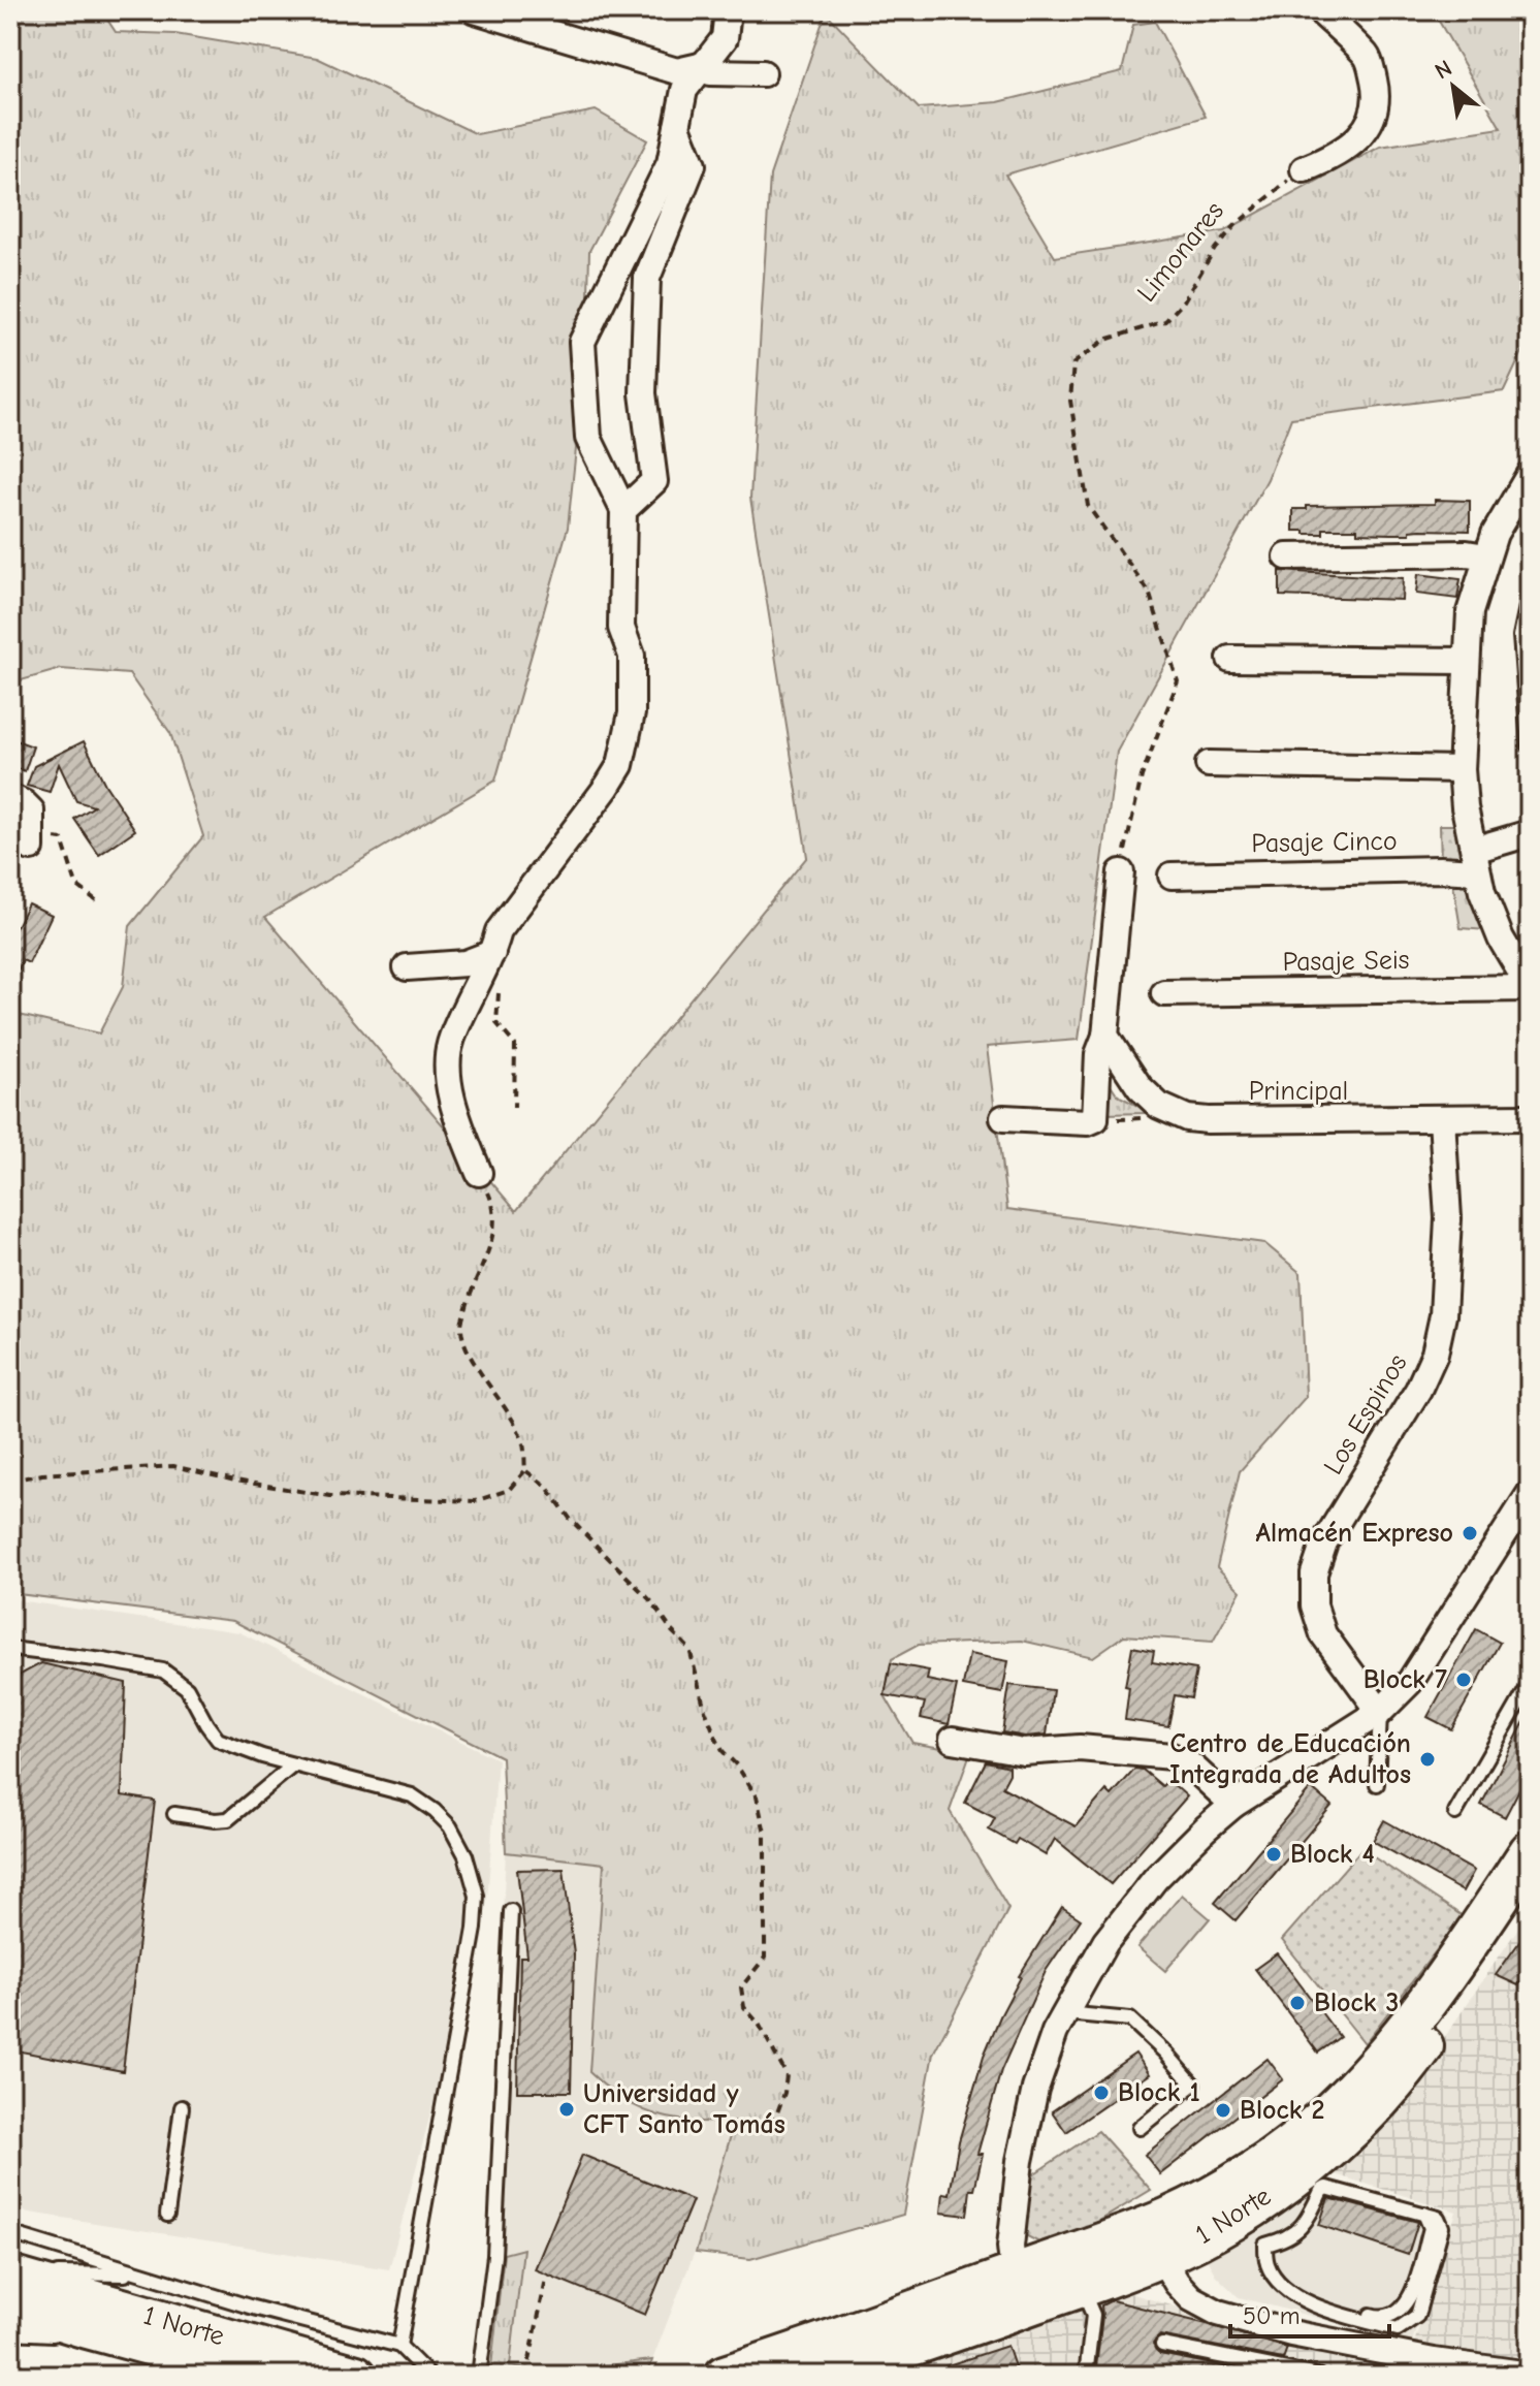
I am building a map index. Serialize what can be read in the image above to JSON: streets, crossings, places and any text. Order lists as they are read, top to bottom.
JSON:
{
  "streets": {
    "main road": ["1 Norte"],
    "street": [
      "Pasaje Cinco",
      "Pasaje Seis",
      "Principal",
      "Los Espinos"
    ],
    "path": ["Limonares"]
  },
  "crossings": [
    ["Principal", "Los Espinos"]
  ],
  "places": [
    "Almacén Expreso",
    "Block 7",
    "Centro de Educación Integrada de Adultos",
    "Block 4",
    "Block 3",
    "Block 1",
    "Universidad y CFT Santo Tomás",
    "Block 2"
  ],
  "scale_bar": "50 m",
  "north": "top left"
}
